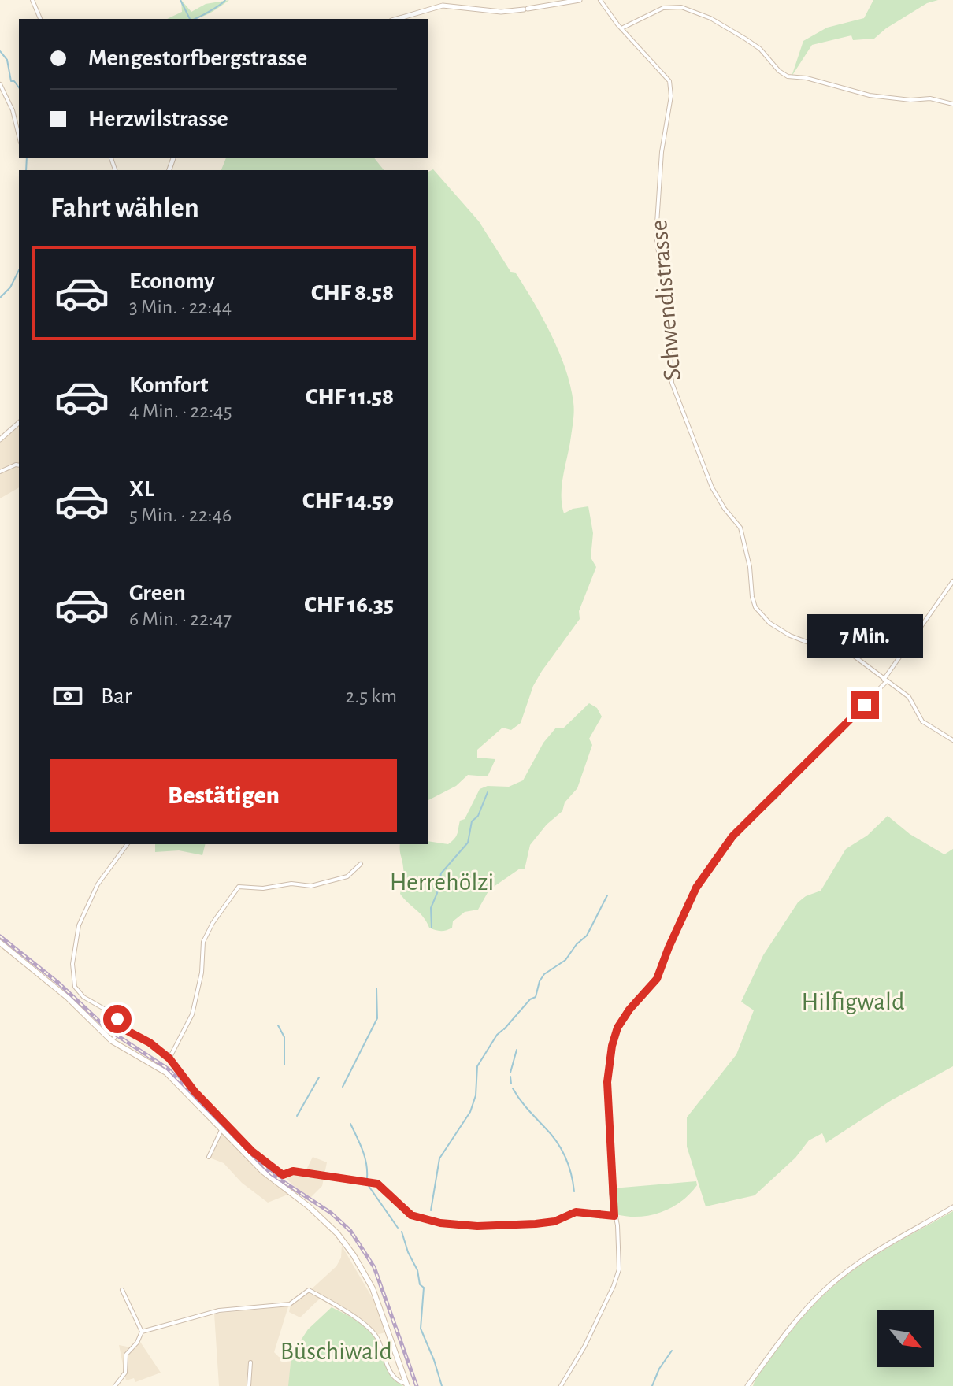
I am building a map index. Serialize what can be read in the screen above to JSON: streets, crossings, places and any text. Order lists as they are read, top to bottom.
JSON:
{
  "streets": {
    "street": ["Schwendistrasse"]
  },
  "parks": ["Herrehölzi", "Hilfigwald", "Büschiwald"],
  "north": "bottom right",
  "page": {
    "banner": ["Mengestorfbergstrasse", "Herzwilstrasse"],
    "heading": "Fahrt wählen",
    "list": [
      {
        "name": "Economy",
        "note": "3 Min. · 22:44",
        "value": "CHF 8.58"
      },
      {
        "name": "Komfort",
        "note": "4 Min. · 22:45",
        "value": "CHF 11.58"
      },
      {
        "name": "XL",
        "note": "5 Min. · 22:46",
        "value": "CHF 14.59"
      },
      {
        "name": "Green",
        "note": "6 Min. · 22:47",
        "value": "CHF 16.35"
      }
    ],
    "bubble": "7 Min.",
    "pay": ["Bar", "2.5 km"],
    "buttons": "Bestätigen"
  }
}
